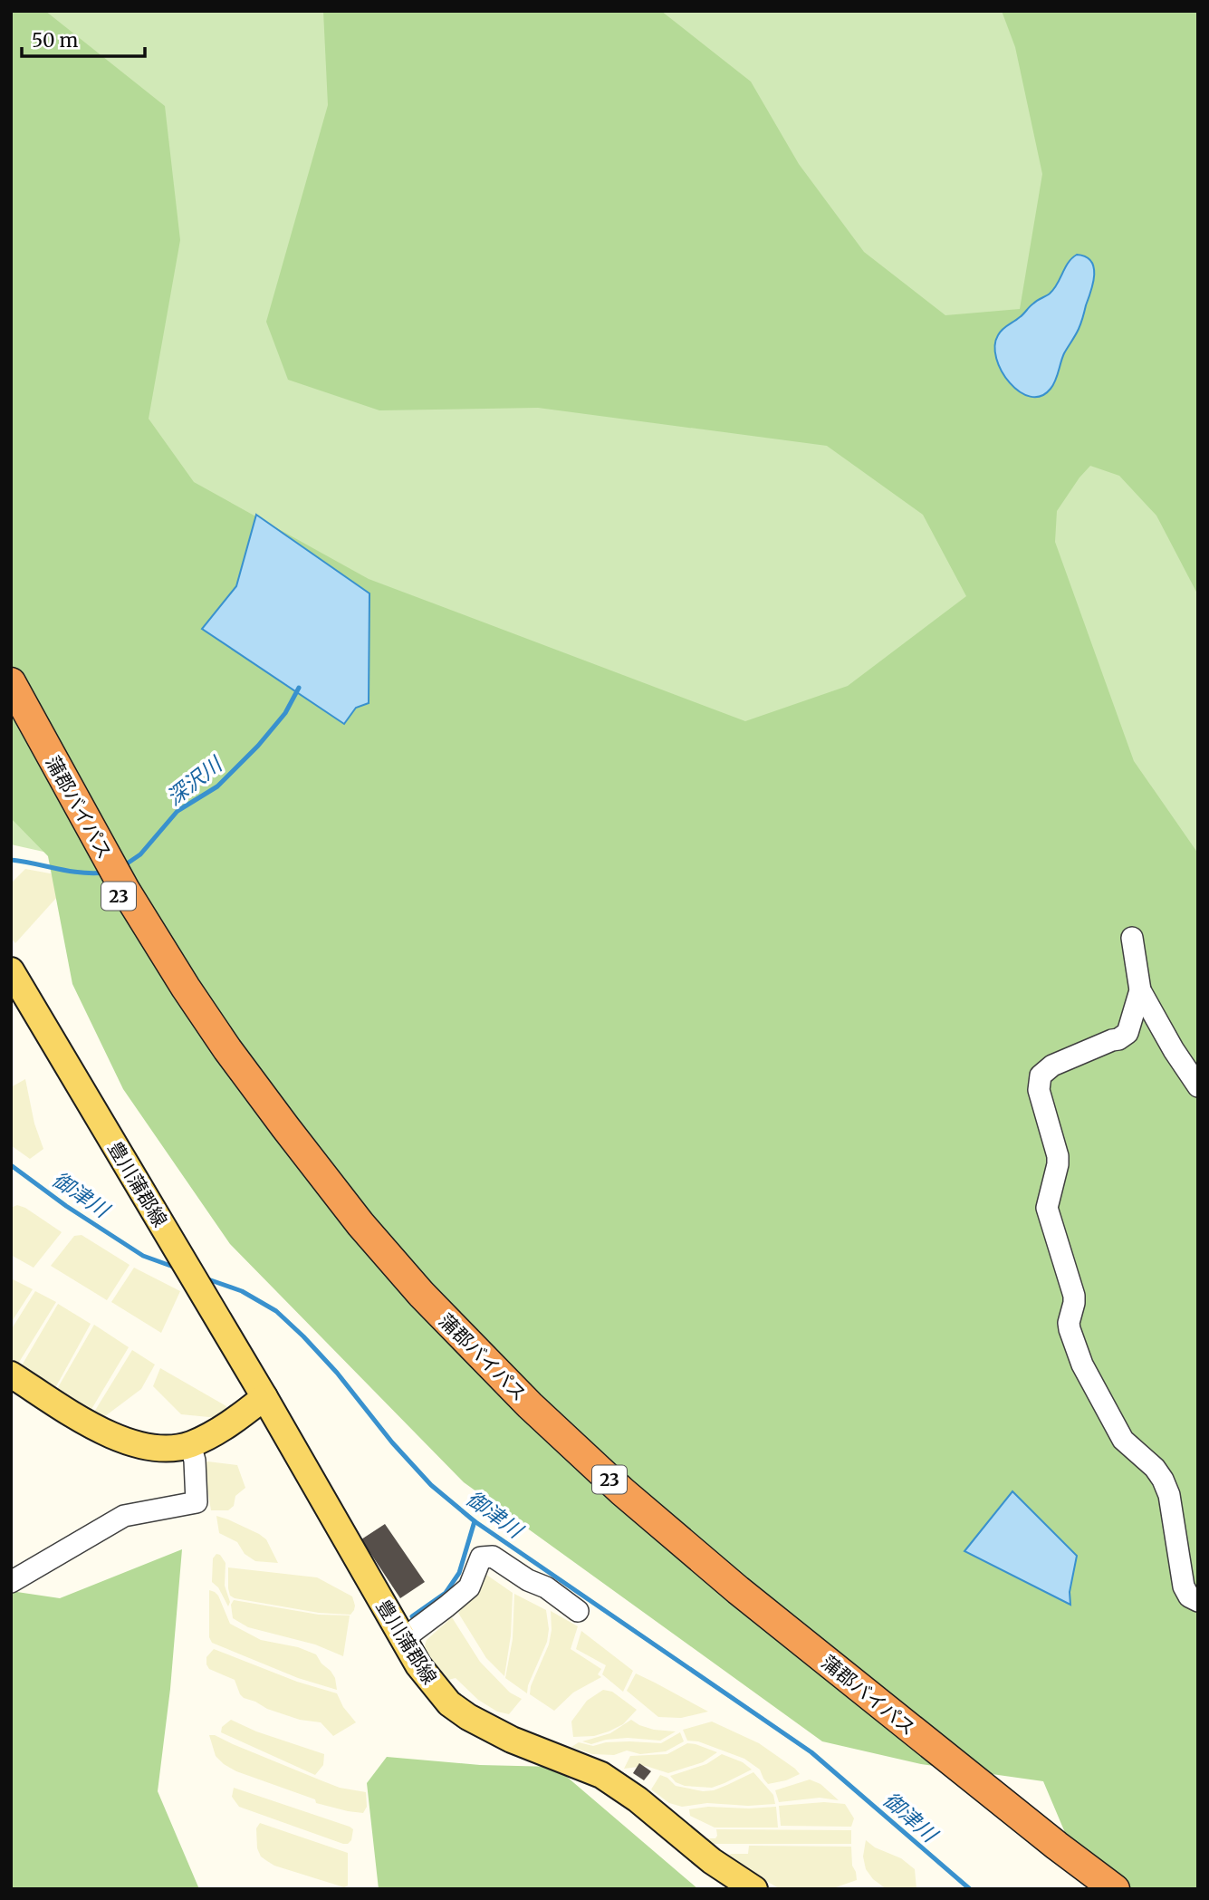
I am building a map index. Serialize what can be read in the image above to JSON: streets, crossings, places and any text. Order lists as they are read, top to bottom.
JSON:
{
  "streets": {
    "highway": ["蒲郡バイパス", "23"],
    "main road": ["豊川蒲郡線"]
  },
  "water": ["深沢川", "御津川"],
  "scale_bar": "50 m"
}
